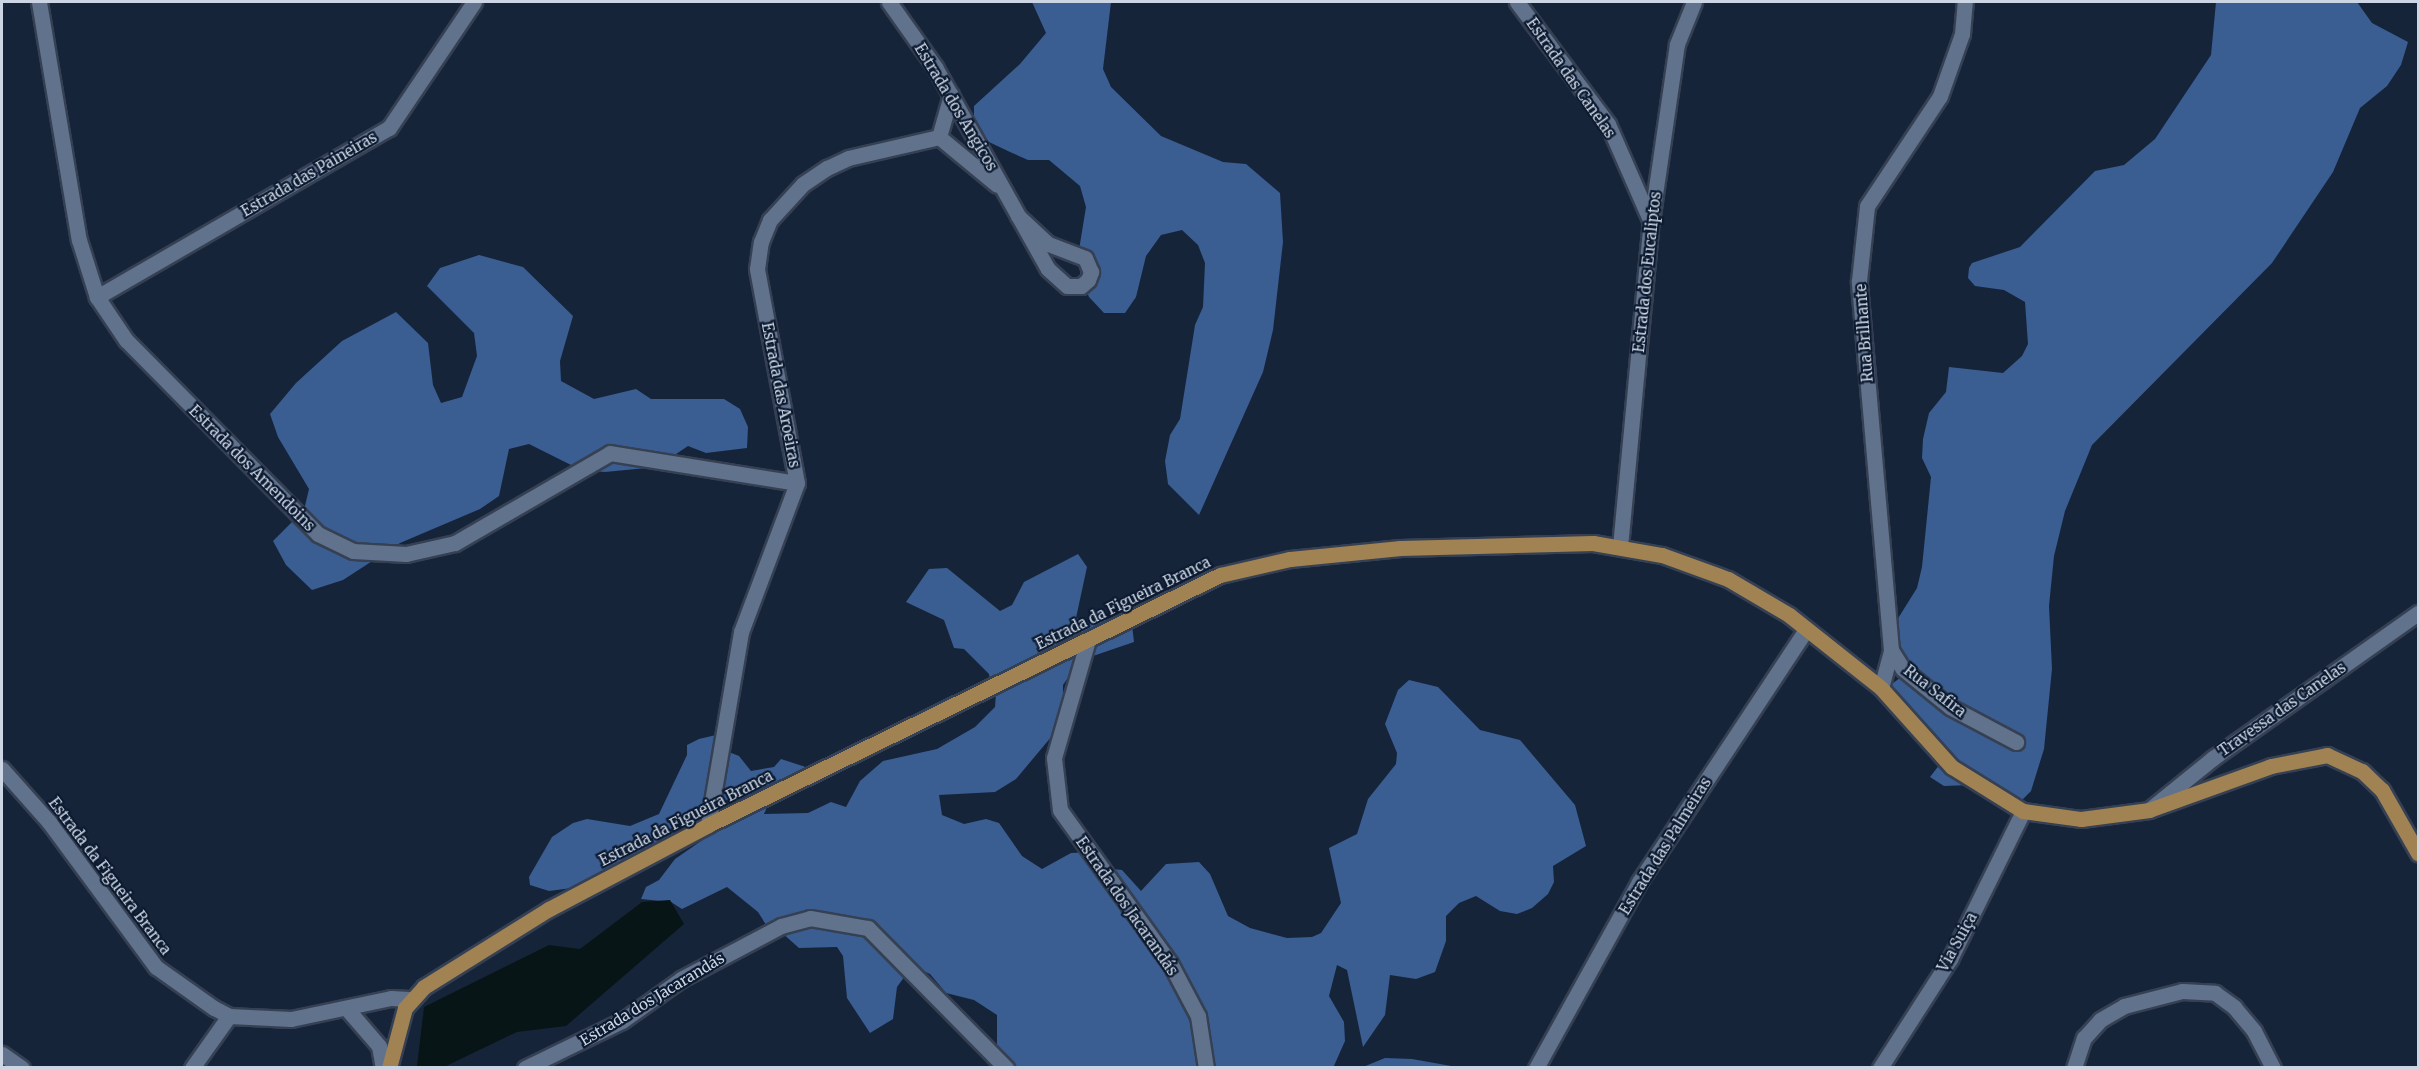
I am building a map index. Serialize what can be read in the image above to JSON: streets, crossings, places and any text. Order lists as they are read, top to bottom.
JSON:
{
  "streets": {
    "main road": ["Estrada da Figueira Branca"],
    "street": [
      "Estrada das Canelas",
      "Estrada dos Angicos",
      "Estrada das Paineiras",
      "Estrada dos Eucaliptos",
      "Rua Brilhante",
      "Estrada das Aroeiras",
      "Estrada dos Amendoins",
      "Rua Safira",
      "Travessa das Canelas",
      "Estrada das Palmeiras",
      "Estrada dos Jacarandás",
      "Via Suiça"
    ]
  },
  "crossings": [
    ["Estrada das Canelas", "Estrada dos Eucaliptos"],
    ["Estrada das Paineiras", "Estrada dos Amendoins"],
    ["Estrada dos Eucaliptos", "Estrada da Figueira Branca"],
    ["Rua Brilhante", "Estrada da Figueira Branca"],
    ["Rua Brilhante", "Rua Safira"],
    ["Estrada das Aroeiras", "Estrada dos Amendoins"],
    ["Estrada das Aroeiras", "Estrada da Figueira Branca"],
    ["Estrada da Figueira Branca", "Travessa das Canelas"],
    ["Estrada da Figueira Branca", "Estrada das Palmeiras"],
    ["Estrada da Figueira Branca", "Estrada dos Jacarandás"],
    ["Estrada da Figueira Branca", "Via Suiça"]
  ]
}
